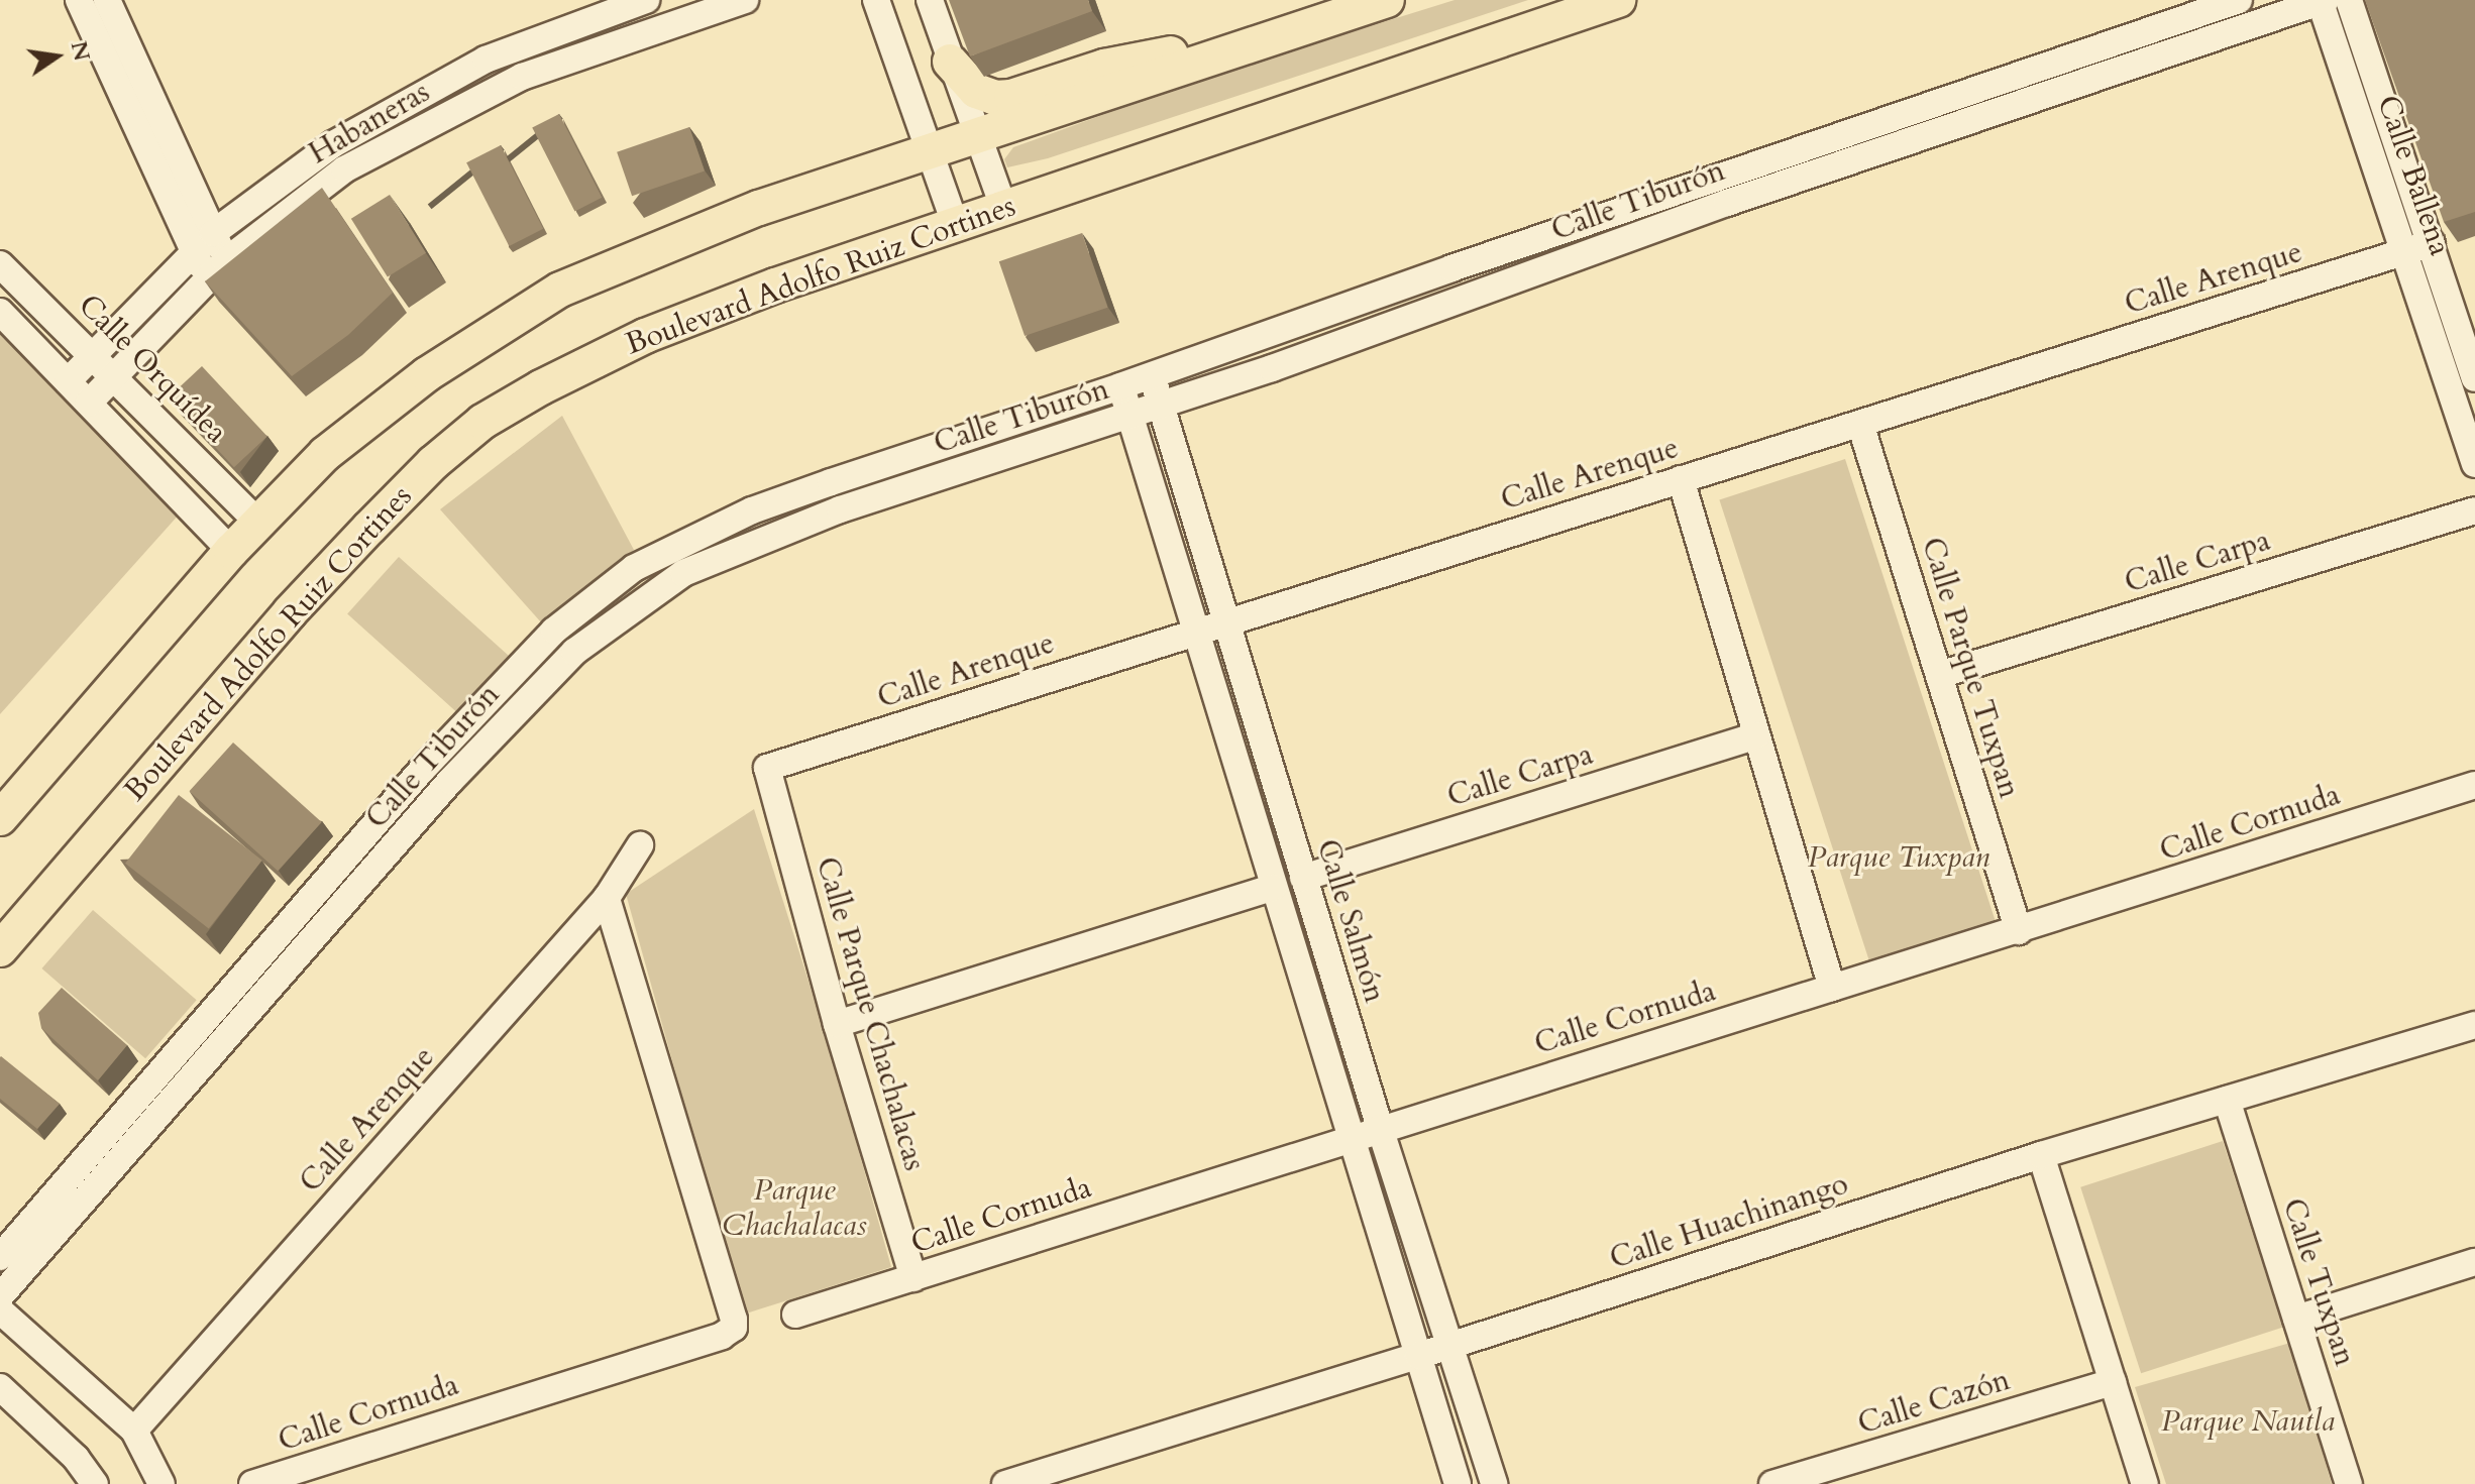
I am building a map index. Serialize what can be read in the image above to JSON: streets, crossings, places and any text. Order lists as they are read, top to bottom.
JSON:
{
  "streets": {
    "main road": ["Boulevard Adolfo Ruiz Cortines"],
    "street": [
      "Habaneras",
      "Calle Ballena",
      "Calle Tiburón",
      "Calle Arenque",
      "Calle Orquídea",
      "Calle Carpa",
      "Calle Parque Tuxpan",
      "Calle Cornuda",
      "Calle Salmón",
      "Calle Parque Chachalacas",
      "Calle Huachinango",
      "Calle Tuxpan",
      "Calle Cazón"
    ]
  },
  "crossings": [
    ["Habaneras", "Calle Orquídea"],
    ["Calle Ballena", "Calle Tiburón"],
    ["Calle Ballena", "Calle Arenque"],
    ["Calle Tiburón", "Calle Salmón"],
    ["Calle Arenque", "Calle Parque Tuxpan"],
    ["Calle Arenque", "Calle Cornuda"],
    ["Calle Arenque", "Calle Salmón"],
    ["Calle Arenque", "Calle Parque Chachalacas"],
    ["Calle Carpa", "Calle Parque Tuxpan"],
    ["Calle Carpa", "Calle Salmón"],
    ["Calle Parque Tuxpan", "Calle Cornuda"],
    ["Calle Cornuda", "Calle Salmón"],
    ["Calle Cornuda", "Calle Parque Chachalacas"],
    ["Calle Salmón", "Calle Huachinango"],
    ["Calle Huachinango", "Calle Tuxpan"]
  ],
  "parks": ["Parque Tuxpan", "Parque Chachalacas", "Parque Nautla"],
  "north": "right"
}
